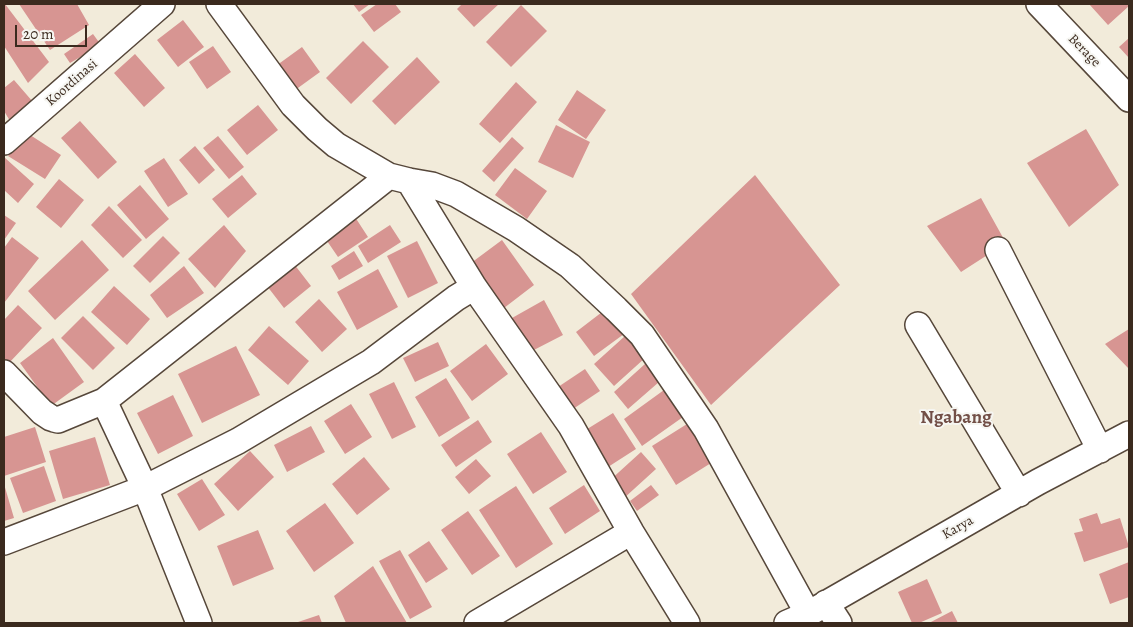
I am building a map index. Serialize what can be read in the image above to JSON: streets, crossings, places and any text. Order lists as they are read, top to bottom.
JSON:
{
  "streets": {
    "street": ["Berage", "Koordinasi", "Karya"]
  },
  "districts": ["Ngabang"],
  "scale_bar": "20 m"
}
